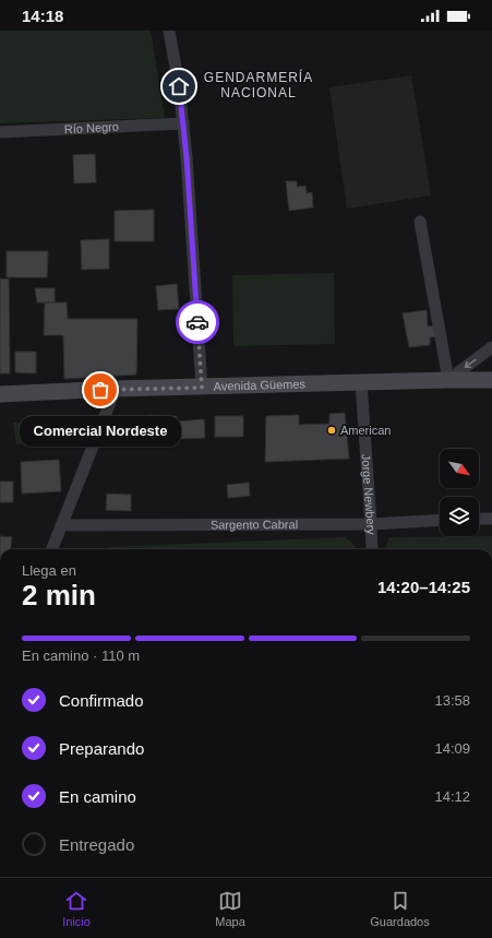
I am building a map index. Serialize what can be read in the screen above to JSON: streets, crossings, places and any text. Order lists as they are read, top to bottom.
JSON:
{
  "streets": {
    "main road": ["Avenida Güemes"],
    "street": ["Río Negro", "Jorge Newbery", "Sargento Cabral"]
  },
  "crossings": [
    ["Avenida Güemes", "Jorge Newbery"],
    ["Jorge Newbery", "Sargento Cabral"]
  ],
  "districts": ["GENDARMERÍA NACIONAL"],
  "places": ["Comercial Nordeste", "American"],
  "north": "bottom right",
  "page": {
    "status": "14:18",
    "bubble": "Comercial Nordeste",
    "heading": ["2 min", "Llega en", "14:20–14:25"],
    "bar": "En camino · 110 m",
    "list": [
      ["Confirmado", "13:58"],
      ["Preparando", "14:09"],
      ["En camino", "14:12"],
      "Entregado"
    ],
    "tabs": ["Inicio", "Mapa", "Guardados"]
  }
}
